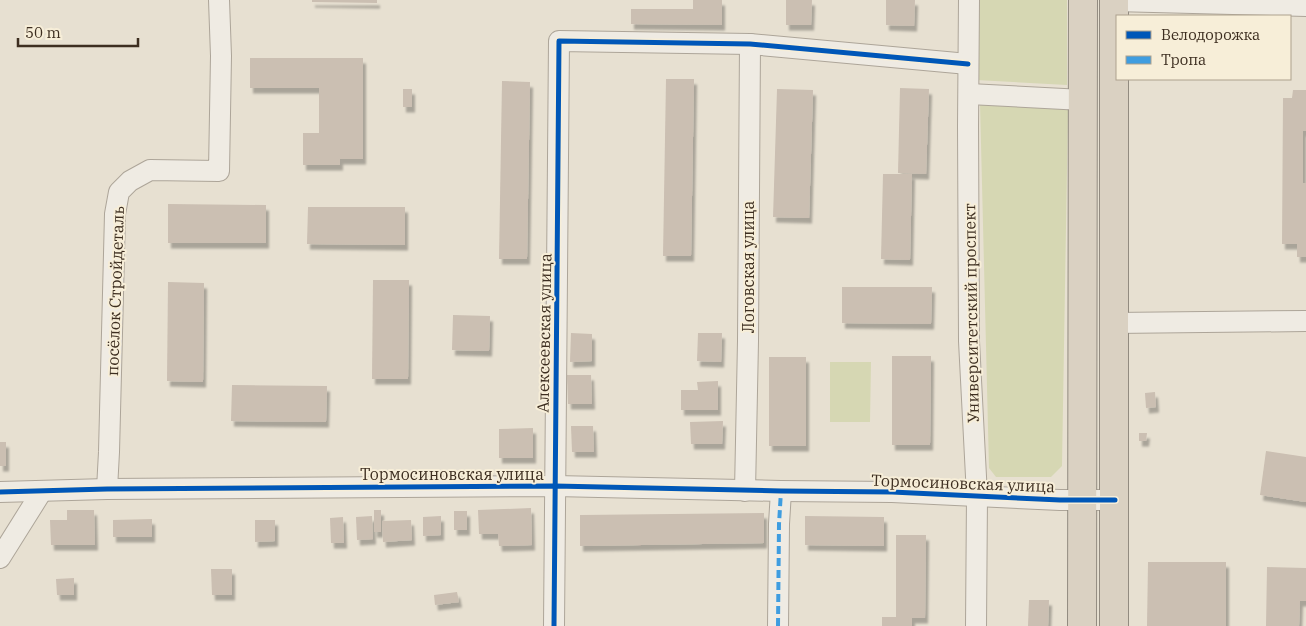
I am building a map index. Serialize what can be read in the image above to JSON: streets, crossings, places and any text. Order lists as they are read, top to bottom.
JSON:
{
  "streets": {
    "street": [
      "Логовская улица",
      "посёлок Стройдеталь",
      "Университетский проспект",
      "Алексеевская улица",
      "Тормосиновская улица"
    ]
  },
  "crossings": [
    ["Логовская улица", "Алексеевская улица"],
    ["Логовская улица", "Тормосиновская улица"],
    ["посёлок Стройдеталь", "Тормосиновская улица"],
    ["Университетский проспект", "Тормосиновская улица"],
    ["Алексеевская улица", "Тормосиновская улица"]
  ],
  "legend": ["Велодорожка", "Тропа"],
  "scale_bar": "50 m"
}
